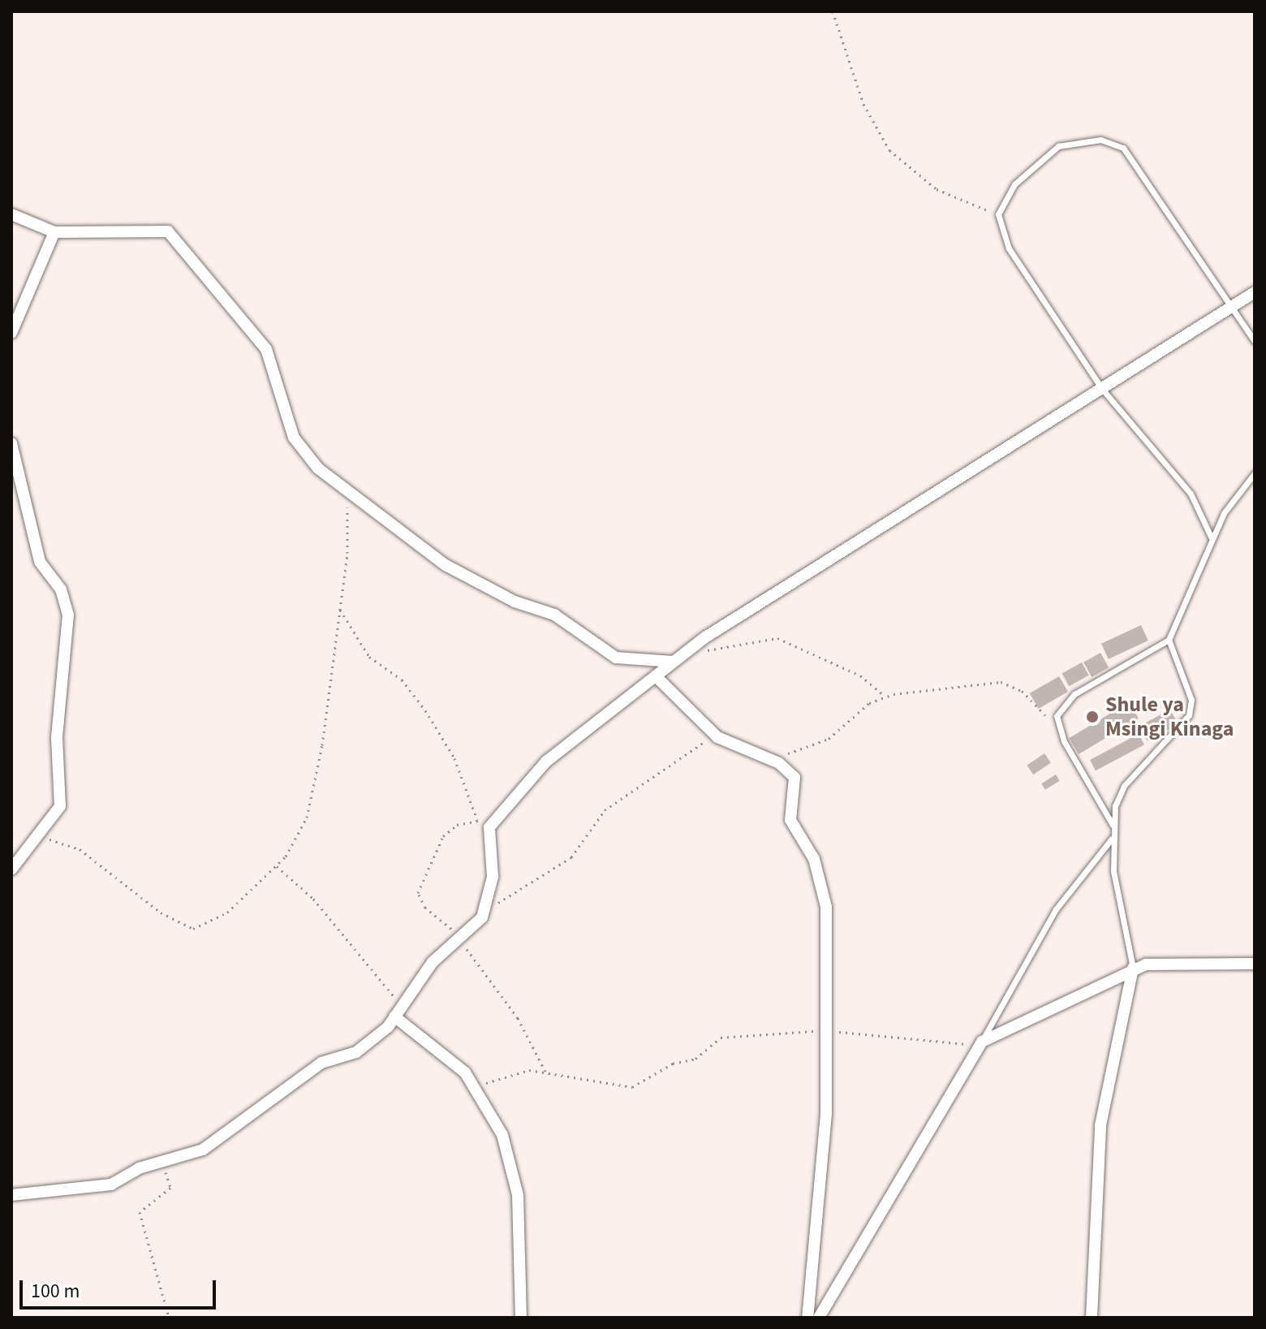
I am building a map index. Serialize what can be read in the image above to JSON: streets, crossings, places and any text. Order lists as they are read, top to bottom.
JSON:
{
  "places": ["Shule ya Msingi Kinaga"],
  "scale_bar": "100 m"
}
